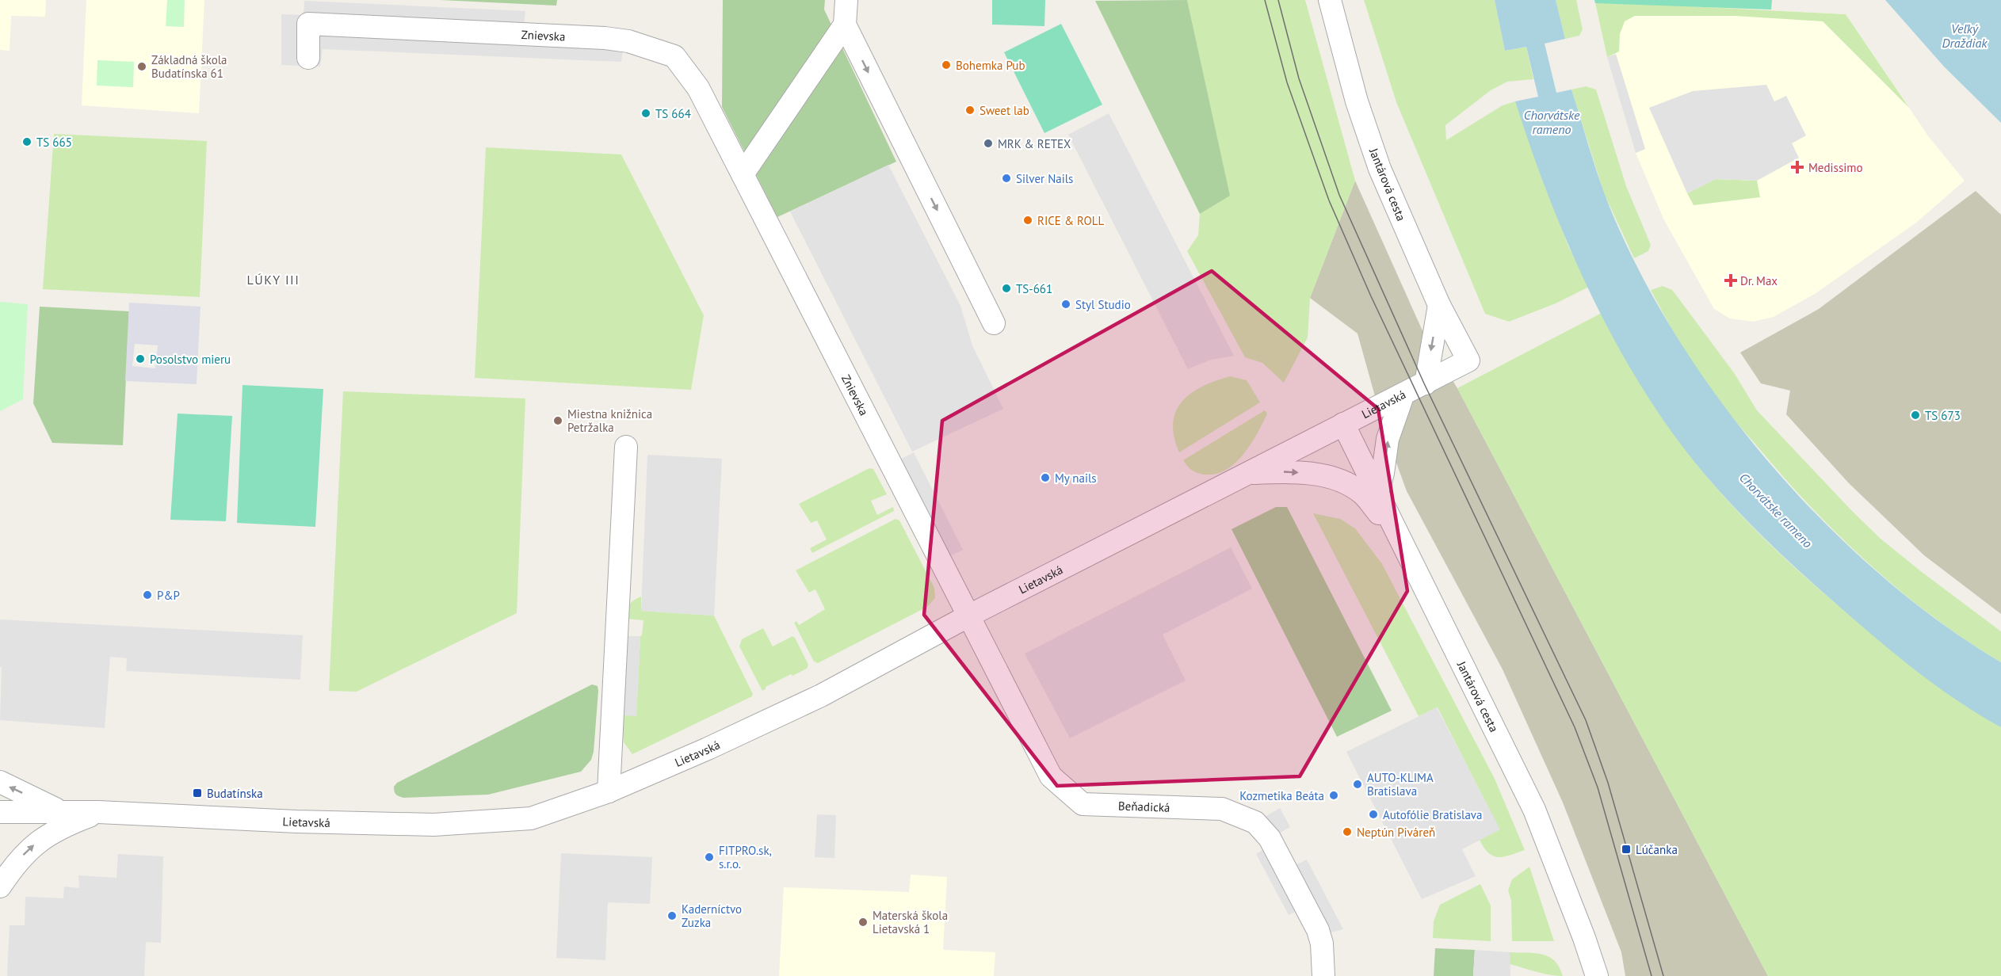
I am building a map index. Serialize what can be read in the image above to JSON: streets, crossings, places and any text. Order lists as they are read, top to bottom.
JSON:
{
  "streets": {
    "street": [
      "Znievska",
      "Jantárová cesta",
      "Lietavská",
      "Beňadická"
    ]
  },
  "crossings": [
    ["Znievska", "Lietavská"],
    ["Znievska", "Beňadická"],
    ["Jantárová cesta", "Lietavská"],
    ["Lietavská", "Beňadická"]
  ],
  "districts": ["LÚKY III"],
  "water": ["Veľký Draždiak", "Chorvátske rameno"],
  "places": {
    "other": [
      "Bohemka Pub",
      "Základná škola Budatínska 61",
      "Sweet lab",
      "TS 664",
      "TS 665",
      "MRK & RETEX",
      "Silver Nails",
      "RICE & ROLL",
      "TS-661",
      "Styl Studio",
      "Posolstvo mieru",
      "TS 673",
      "Miestna knižnica Petržalka",
      "My nails",
      "P&P",
      "AUTO-KLIMA Bratislava",
      "Kozmetika Beáta",
      "Autofólie Bratislava",
      "Neptún Piváreň",
      "FITPRO.sk, s.r.o.",
      "Kaderníctvo Zuzka",
      "Materská škola Lietavská 1"
    ],
    "health": ["Medissimo", "Dr. Max"],
    "transit": ["Budatínska", "Lúčanka"]
  }
}
